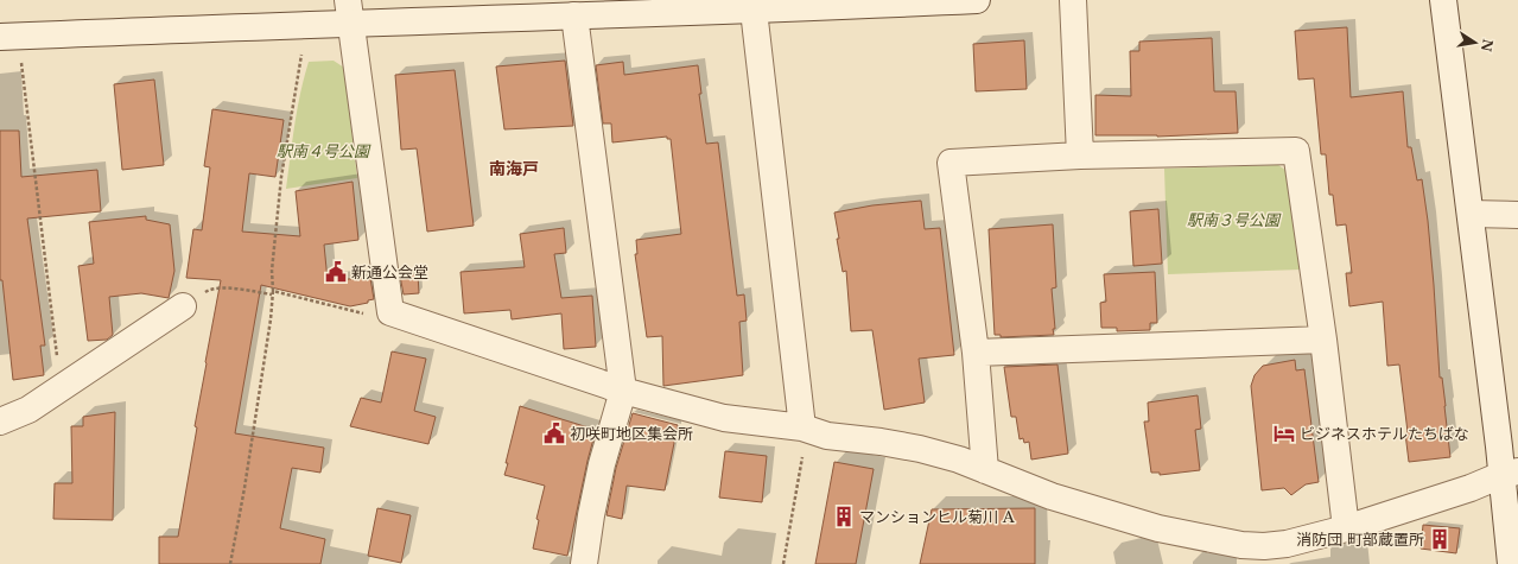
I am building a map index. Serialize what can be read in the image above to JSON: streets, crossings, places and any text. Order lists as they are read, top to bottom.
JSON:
{
  "districts": ["南海戸"],
  "parks": ["駅南４号公園", "駅南３号公園"],
  "places": {
    "public building": ["新通公会堂", "初咲町地区集会所"],
    "hotel": ["ビジネスホテルたちばな"],
    "building": ["マンションヒル菊川 A", "消防団 町部蔵置所"]
  },
  "north": "right"
}
